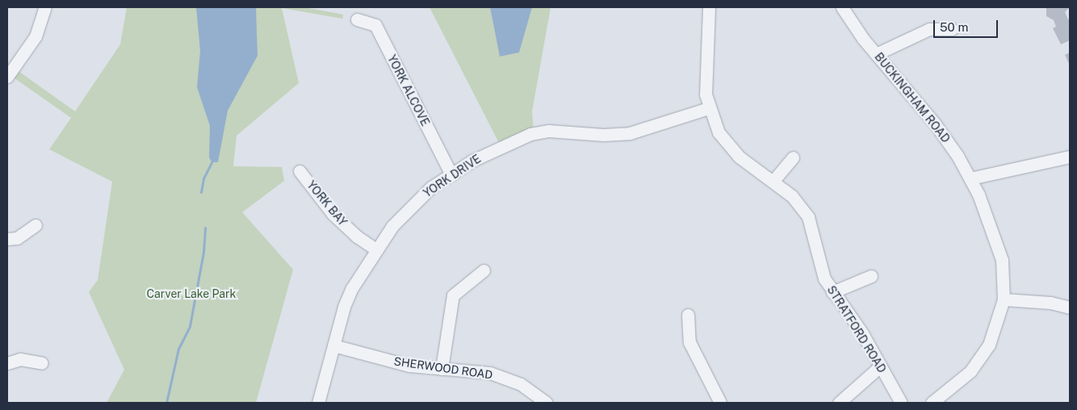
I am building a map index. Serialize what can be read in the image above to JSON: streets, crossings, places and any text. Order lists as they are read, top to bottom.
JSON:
{
  "streets": {
    "street": [
      "YORK ALCOVE",
      "BUCKINGHAM ROAD",
      "YORK DRIVE",
      "YORK BAY",
      "STRATFORD ROAD",
      "SHERWOOD ROAD"
    ]
  },
  "crossings": [
    ["YORK ALCOVE", "YORK DRIVE"],
    ["YORK DRIVE", "YORK BAY"],
    ["YORK DRIVE", "STRATFORD ROAD"],
    ["YORK DRIVE", "SHERWOOD ROAD"]
  ],
  "parks": ["Carver Lake Park"],
  "scale_bar": "50 m"
}
